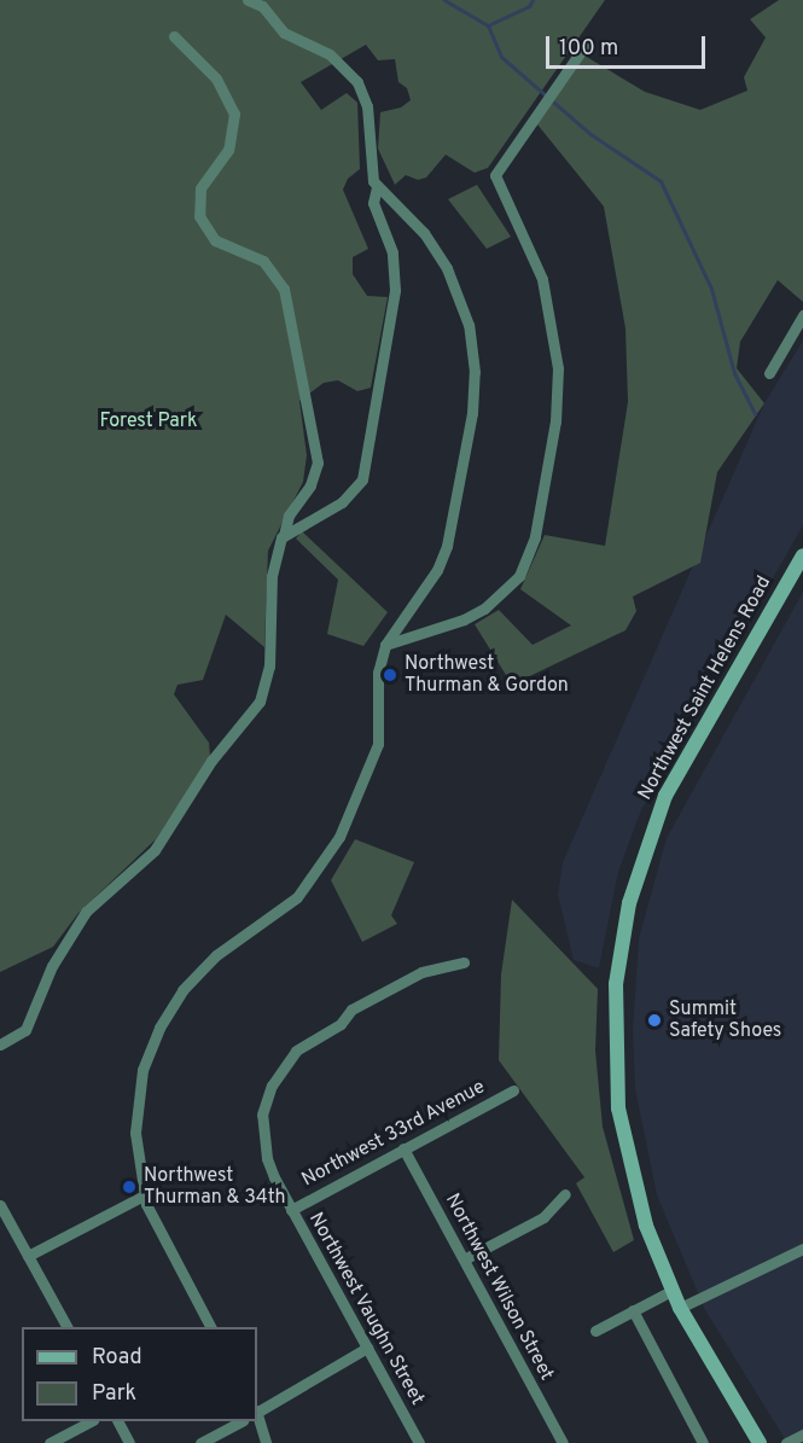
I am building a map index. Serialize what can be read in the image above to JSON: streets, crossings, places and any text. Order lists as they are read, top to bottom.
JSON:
{
  "streets": {
    "main road": ["Northwest Saint Helens Road"],
    "street": ["Northwest 33rd Avenue", "Northwest Wilson Street", "Northwest Vaughn Street"]
  },
  "crossings": [
    ["Northwest 33rd Avenue", "Northwest Wilson Street"],
    ["Northwest 33rd Avenue", "Northwest Vaughn Street"]
  ],
  "parks": ["Forest Park"],
  "places": ["Northwest Thurman & Gordon", "Summit Safety Shoes", "Northwest Thurman & 34th"],
  "legend": ["Road", "Park"],
  "scale_bar": "100 m"
}
